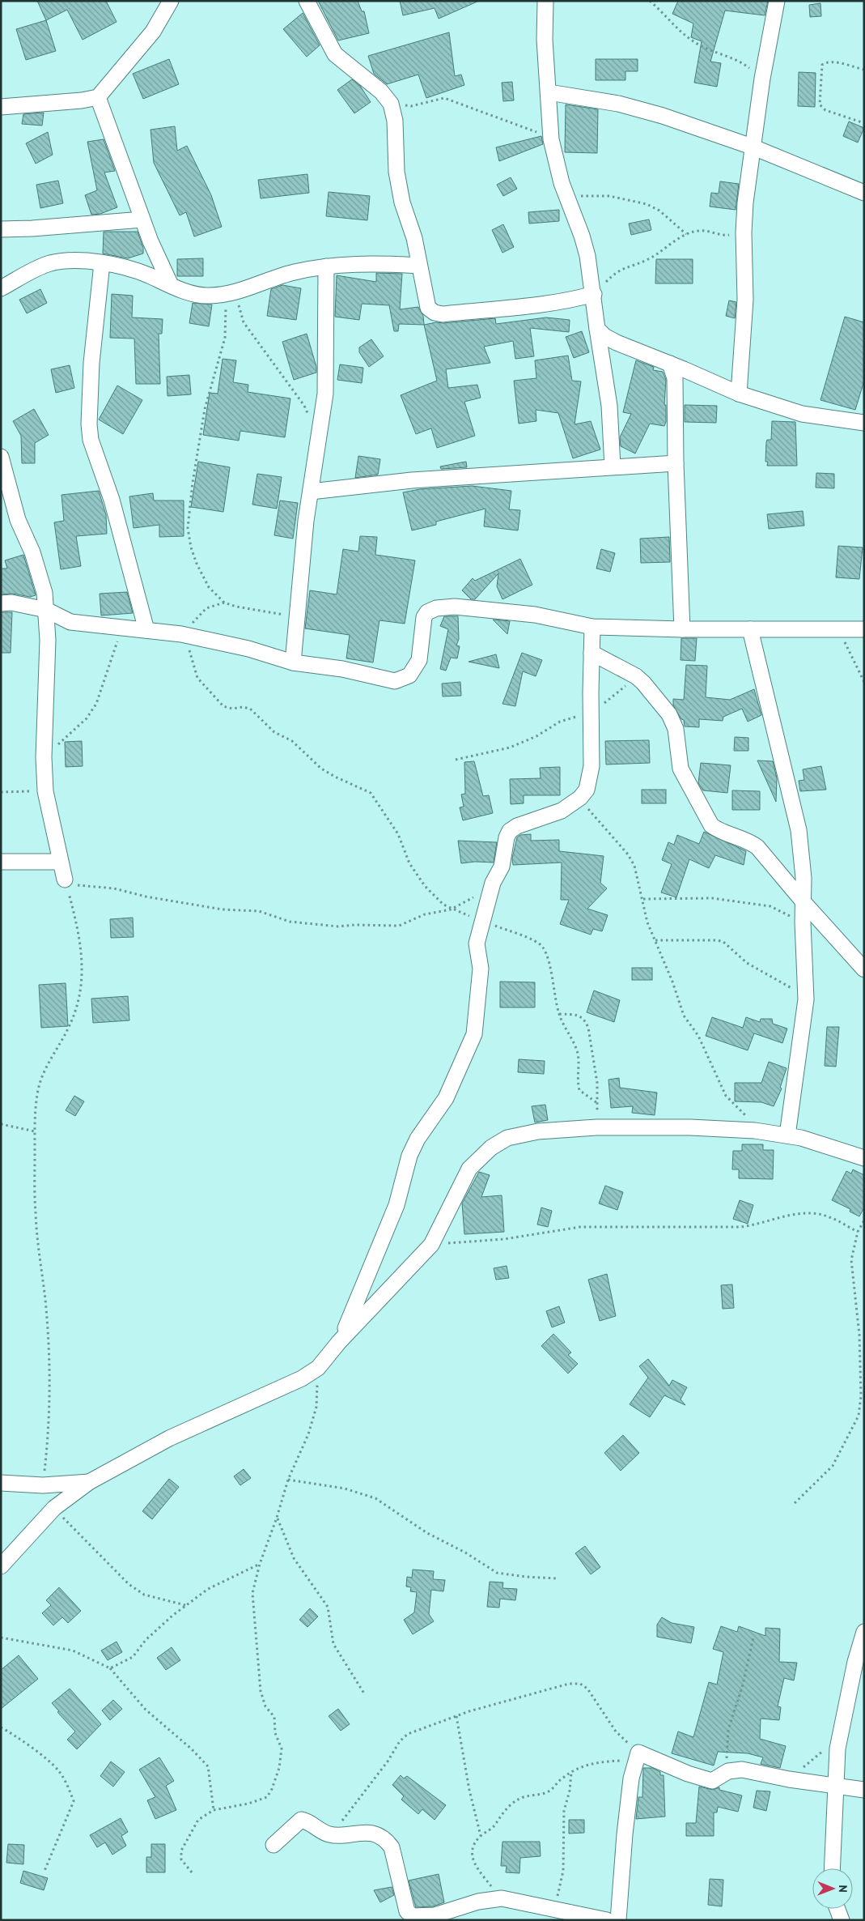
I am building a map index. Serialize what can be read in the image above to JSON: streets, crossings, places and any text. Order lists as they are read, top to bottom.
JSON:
{
  "north": "right"
}
